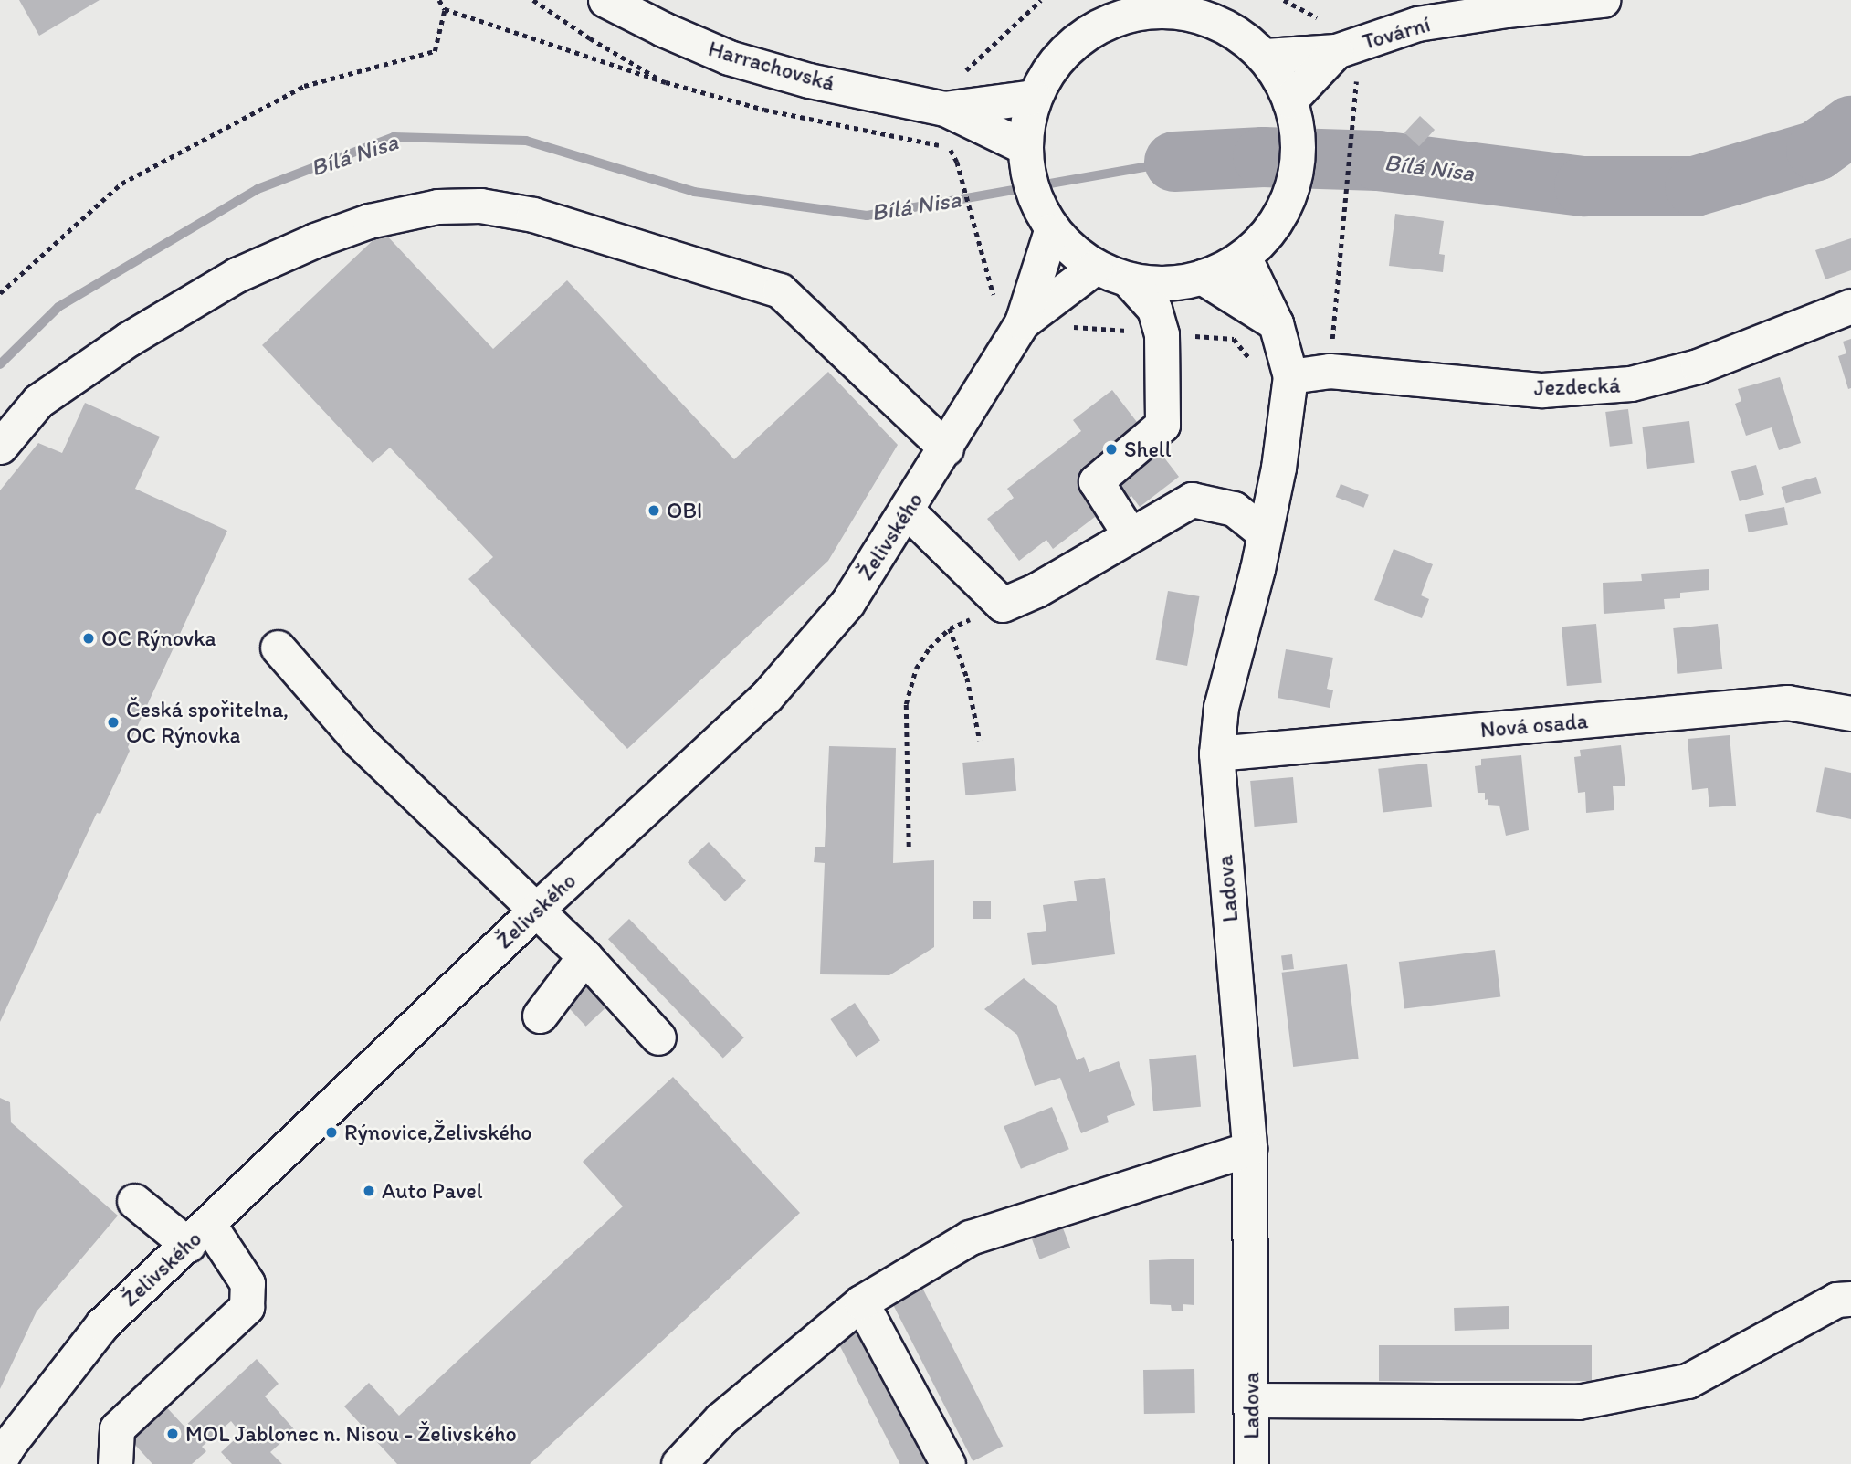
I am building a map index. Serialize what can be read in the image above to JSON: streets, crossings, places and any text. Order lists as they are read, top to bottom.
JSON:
{
  "streets": {
    "street": [
      "Tovární",
      "Harrachovská",
      "Jezdecká",
      "Želivského",
      "Nová osada",
      "Ladova"
    ]
  },
  "crossings": [
    ["Jezdecká", "Ladova"],
    ["Nová osada", "Ladova"]
  ],
  "water": ["Bílá Nisa"],
  "places": [
    "Shell",
    "OBI",
    "OC Rýnovka",
    "Česká spořitelna, OC Rýnovka",
    "Rýnovice,Želivského",
    "Auto Pavel",
    "MOL Jablonec n. Nisou - Želivského"
  ]
}
